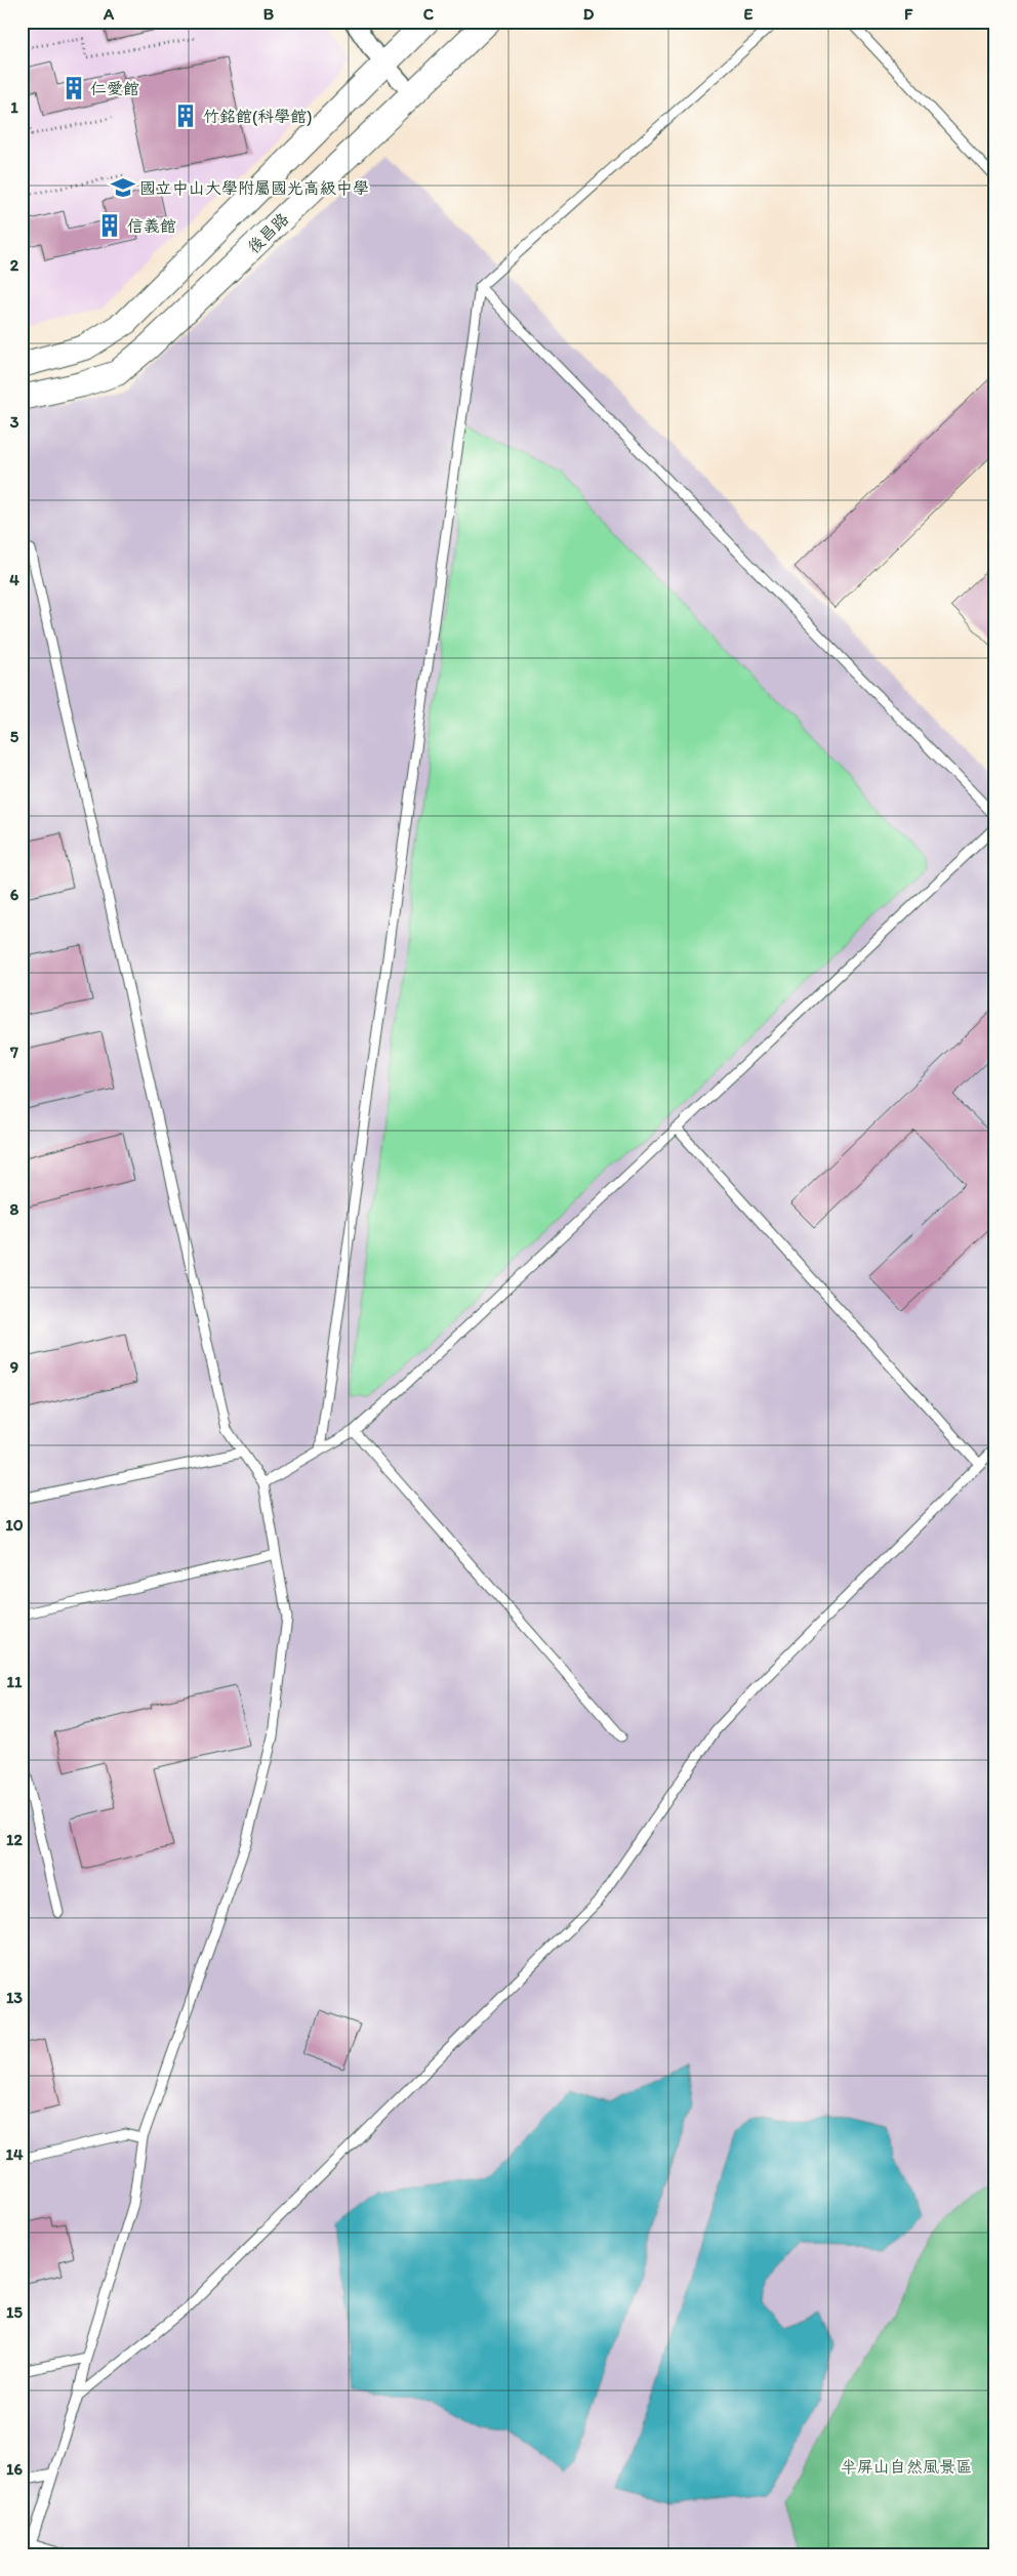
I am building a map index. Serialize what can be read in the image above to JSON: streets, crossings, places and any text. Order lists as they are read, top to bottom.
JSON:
{
  "streets": {
    "street": ["後昌路"]
  },
  "parks": ["半屏山自然風景區"],
  "places": {
    "building": ["仁愛館", "竹銘館(科學館)", "信義館"],
    "school or university": ["國立中山大學附屬國光高級中學"]
  },
  "grid": {
    "columns": [
      "A",
      "B",
      "C",
      "D",
      "E",
      "F"
    ],
    "rows": [
      "1",
      "2",
      "3",
      "4",
      "5",
      "6",
      "7",
      "8",
      "9",
      "10",
      "11",
      "12",
      "13",
      "14",
      "15",
      "16"
    ]
  }
}
